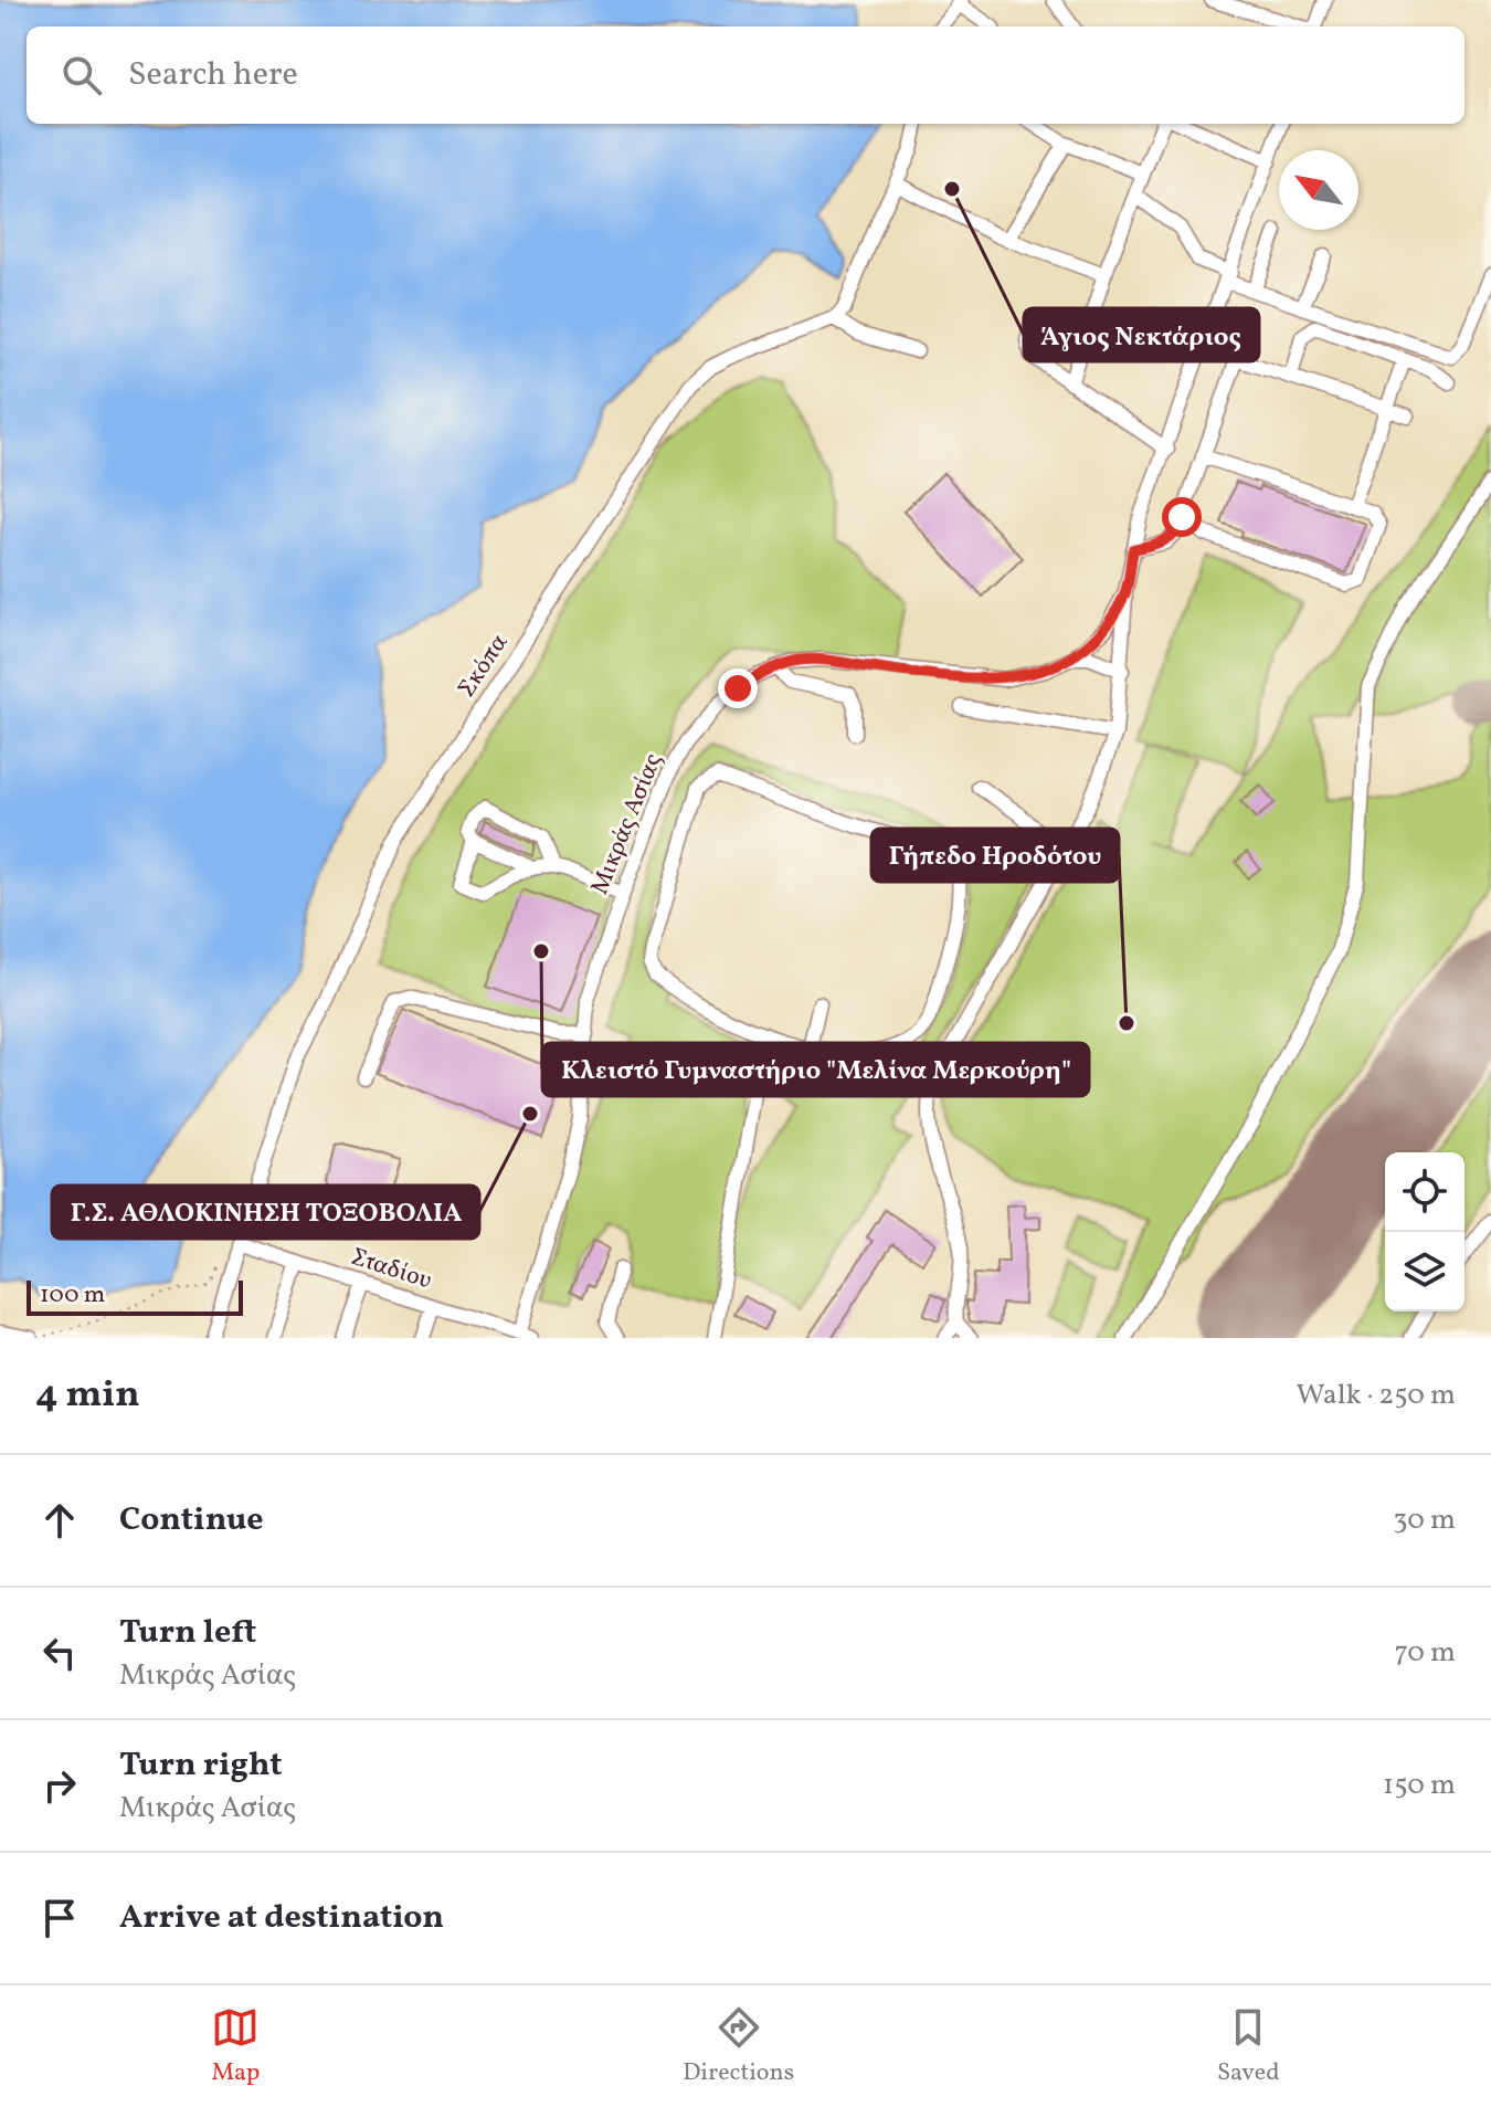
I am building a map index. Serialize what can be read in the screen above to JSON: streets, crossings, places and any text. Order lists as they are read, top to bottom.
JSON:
{
  "streets": {
    "street": ["Σκόπα", "Μικράς Ασίας", "Σταδίου"]
  },
  "crossings": [
    ["Σκόπα", "Σταδίου"],
    ["Μικράς Ασίας", "Σταδίου"]
  ],
  "places": [
    "Άγιος Νεκτάριος",
    "Κλειστό Γυμναστήριο \"Μελίνα Μερκούρη\"",
    "Γήπεδο Ηροδότου",
    "Γ.Σ. ΑΘΛΟΚΙΝΗΣΗ ΤΟΞΟΒΟΛΙΑ"
  ],
  "scale_bar": "100 m",
  "north": "top left",
  "page": {
    "search": "Search here",
    "scale": "100 m",
    "heading": ["4 min", "Walk · 250 m"],
    "list": [
      ["Continue", "30 m"],
      ["Turn left", "Μικράς Ασίας", "70 m"],
      ["Turn right", "Μικράς Ασίας", "150 m"],
      "Arrive at destination"
    ],
    "nav": ["Map", "Directions", "Saved"]
  }
}
